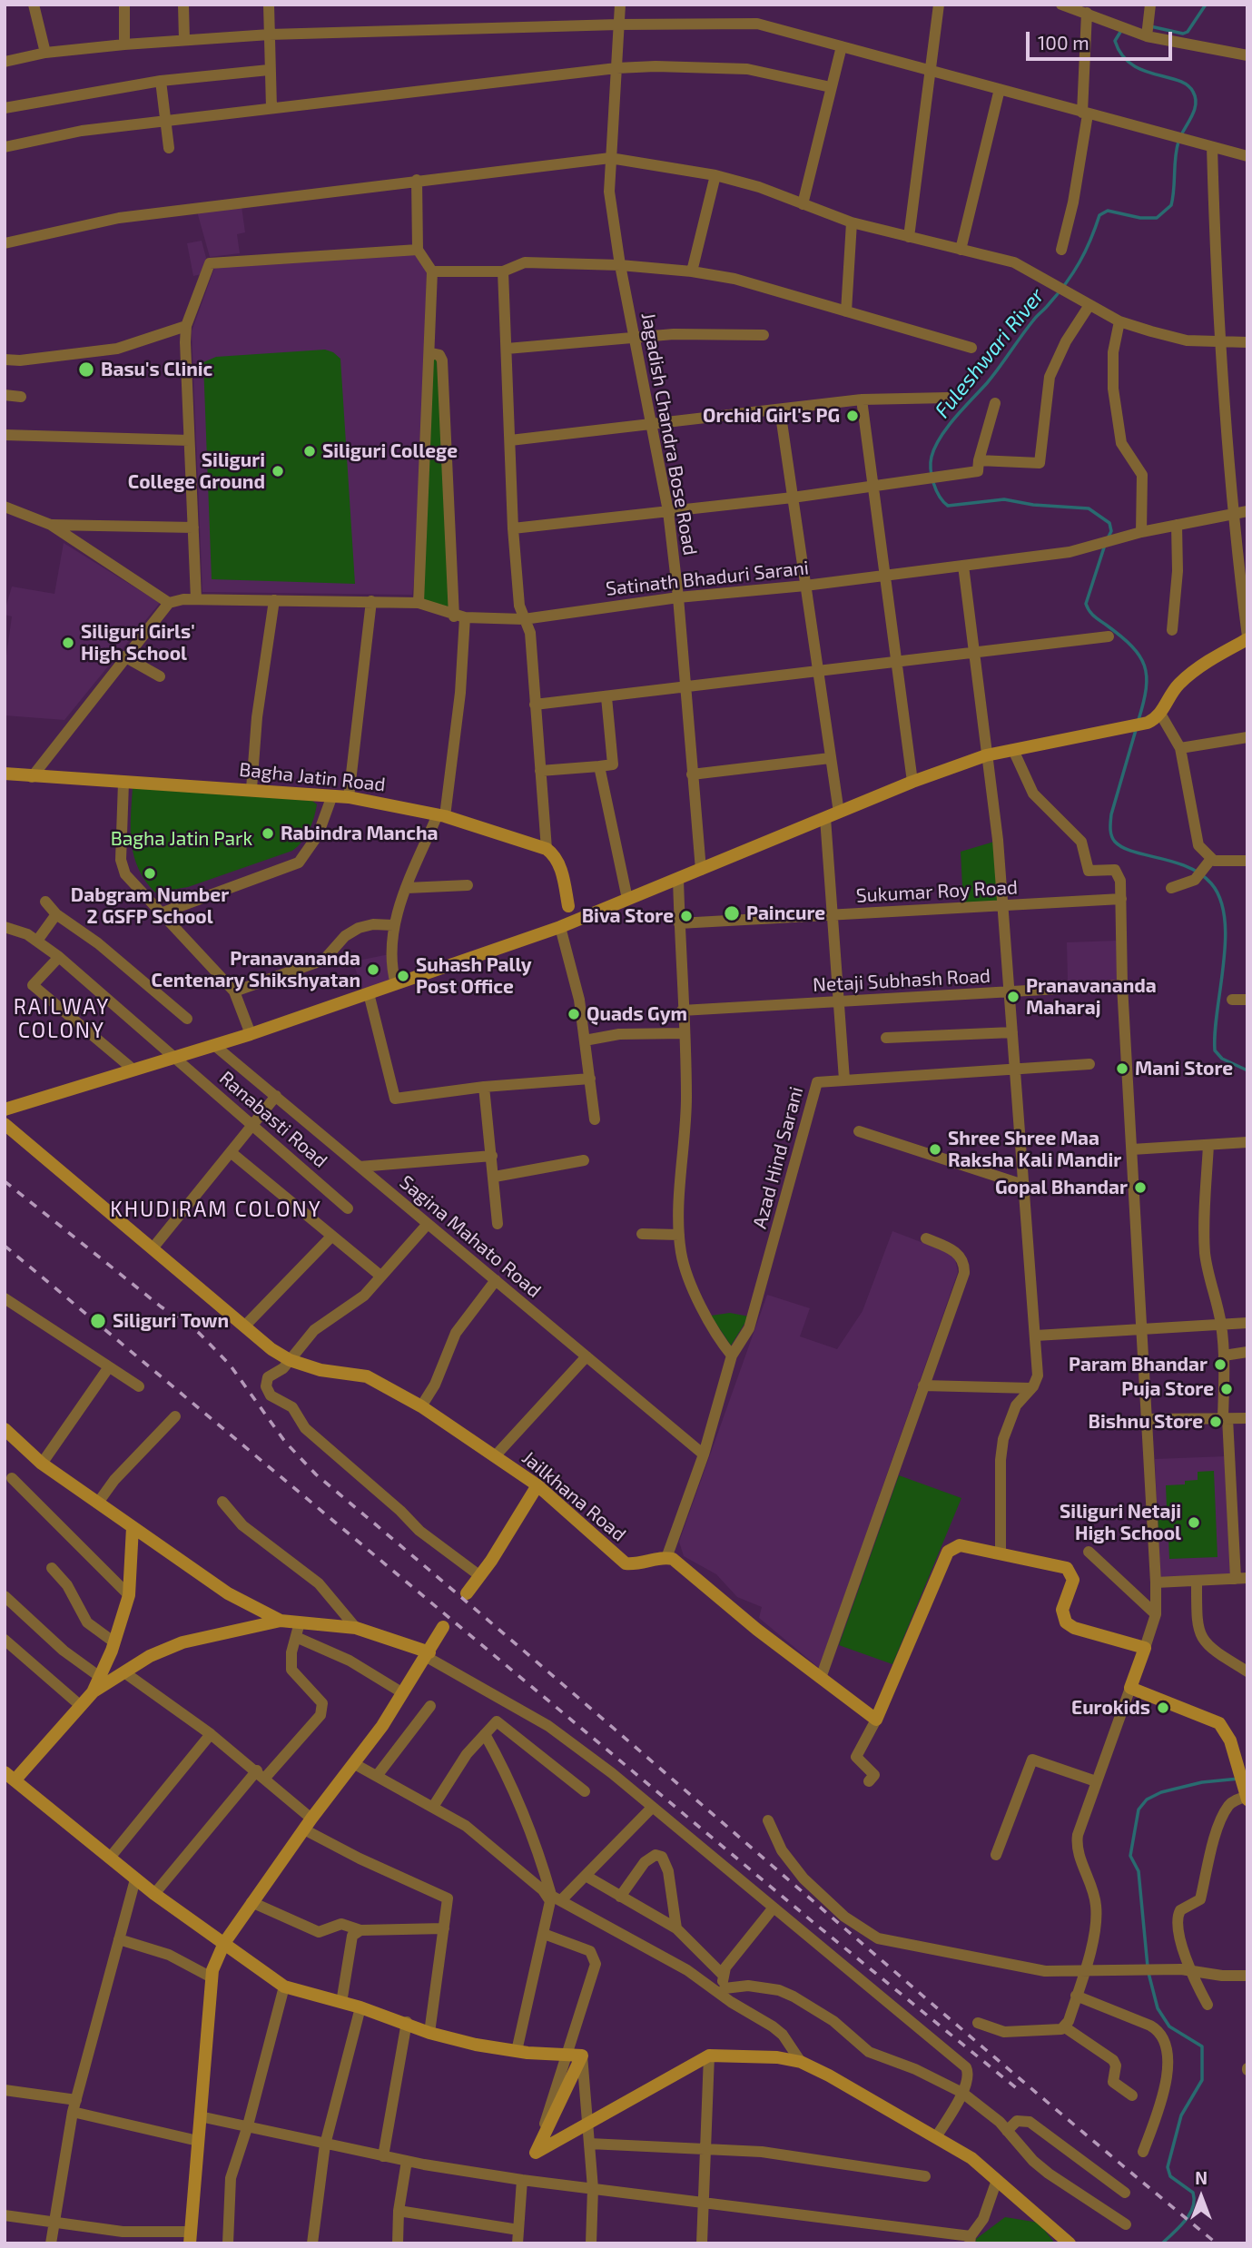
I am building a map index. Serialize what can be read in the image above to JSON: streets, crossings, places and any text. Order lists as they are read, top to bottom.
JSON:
{
  "streets": {
    "street": [
      "Jagadish Chandra Bose Road",
      "Satinath Bhaduri Sarani",
      "Bagha Jatin Road",
      "Sukumar Roy Road",
      "Netaji Subhash Road",
      "Ranabasti Road",
      "Azad Hind Sarani",
      "Sagina Mahato Road",
      "Jailkhana Road"
    ]
  },
  "crossings": [
    ["Jagadish Chandra Bose Road", "Satinath Bhaduri Sarani"]
  ],
  "districts": ["RAILWAY COLONY", "KHUDIRAM COLONY"],
  "water": ["Fuleshwari River"],
  "parks": ["Bagha Jatin Park"],
  "places": [
    "Basu's Clinic",
    "Orchid Girl's PG",
    "Siliguri College",
    "Siliguri College Ground",
    "Siliguri Girls' High School",
    "Rabindra Mancha",
    "Dabgram Number 2 GSFP School",
    "Paincure",
    "Biva Store",
    "Pranavananda Centenary Shikshyatan",
    "Suhash Pally Post Office",
    "Pranavananda Maharaj",
    "Quads Gym",
    "Mani Store",
    "Shree Shree Maa Raksha Kali Mandir",
    "Gopal Bhandar",
    "Siliguri Town",
    "Param Bhandar",
    "Puja Store",
    "Bishnu Store",
    "Siliguri Netaji High School",
    "Eurokids"
  ],
  "scale_bar": "100 m",
  "north": "top"
}
